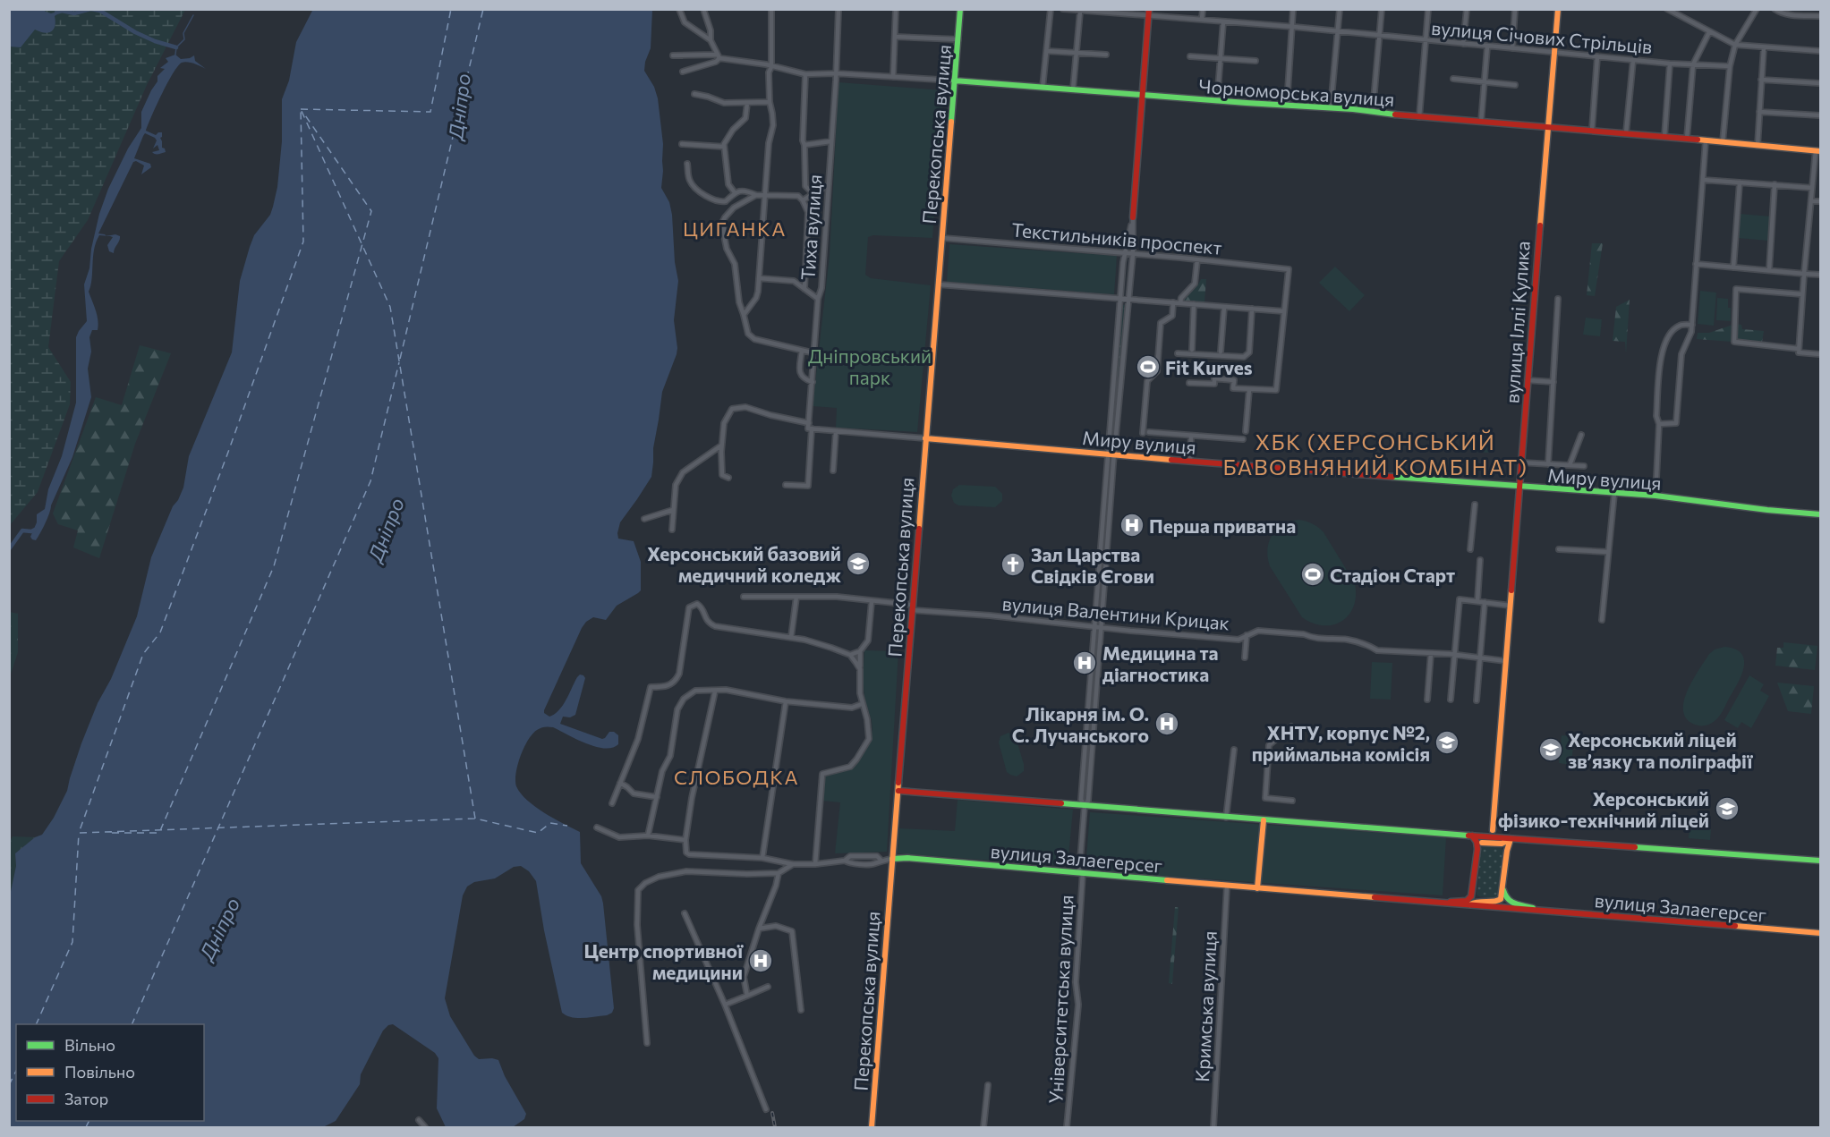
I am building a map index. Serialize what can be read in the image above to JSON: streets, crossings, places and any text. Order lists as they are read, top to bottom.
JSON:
{
  "streets": {
    "street": [
      "вулиця Січових Стрільців",
      "Чорноморська вулиця",
      "Перекопська вулиця",
      "Тиха вулиця",
      "Текстильників проспект",
      "вулиця Іллі Кулика",
      "Миру вулиця",
      "вулиця Валентини Крицак",
      "вулиця Залаегерсег",
      "Університетська вулиця",
      "Кримська вулиця"
    ]
  },
  "crossings": [
    ["вулиця Січових Стрільців", "вулиця Іллі Кулика"],
    ["вулиця Січових Стрільців", "Університетська вулиця"],
    ["Чорноморська вулиця", "Перекопська вулиця"],
    ["Чорноморська вулиця", "Тиха вулиця"],
    ["Чорноморська вулиця", "вулиця Іллі Кулика"],
    ["Чорноморська вулиця", "Університетська вулиця"],
    ["Перекопська вулиця", "Текстильників проспект"],
    ["Перекопська вулиця", "Миру вулиця"],
    ["Перекопська вулиця", "вулиця Валентини Крицак"],
    ["Перекопська вулиця", "вулиця Залаегерсег"],
    ["Тиха вулиця", "Миру вулиця"],
    ["Текстильників проспект", "Університетська вулиця"],
    ["вулиця Іллі Кулика", "Миру вулиця"],
    ["вулиця Іллі Кулика", "вулиця Валентини Крицак"],
    ["Миру вулиця", "Університетська вулиця"],
    ["вулиця Валентини Крицак", "Університетська вулиця"],
    ["вулиця Залаегерсег", "Університетська вулиця"],
    ["вулиця Залаегерсег", "Кримська вулиця"]
  ],
  "districts": ["ЦИГАНКА", "ХБК (ХЕРСОНСЬКИЙ БАВОВНЯНИЙ КОМБІНАТ)", "СЛОБОДКА"],
  "water": ["Дніпро"],
  "parks": ["Дніпровський парк"],
  "places": {
    "sports": ["Fit Kurves", "Стадіон Старт"],
    "hospital": [
      "Перша приватна",
      "Медицина та діагностика",
      "Лікарня ім. О. С. Лучанського",
      "Центр спортивної медицини"
    ],
    "school or university": [
      "Херсонський базовий медичний коледж",
      "ХНТУ, корпус №2, приймальна комісія",
      "Херсонський ліцей зв’язку та поліграфії",
      "Херсонський фізико-технічний ліцей"
    ],
    "church": ["Зал Царства Свідків Єгови"]
  },
  "legend": ["Вільно", "Повільно", "Затор"]
}
